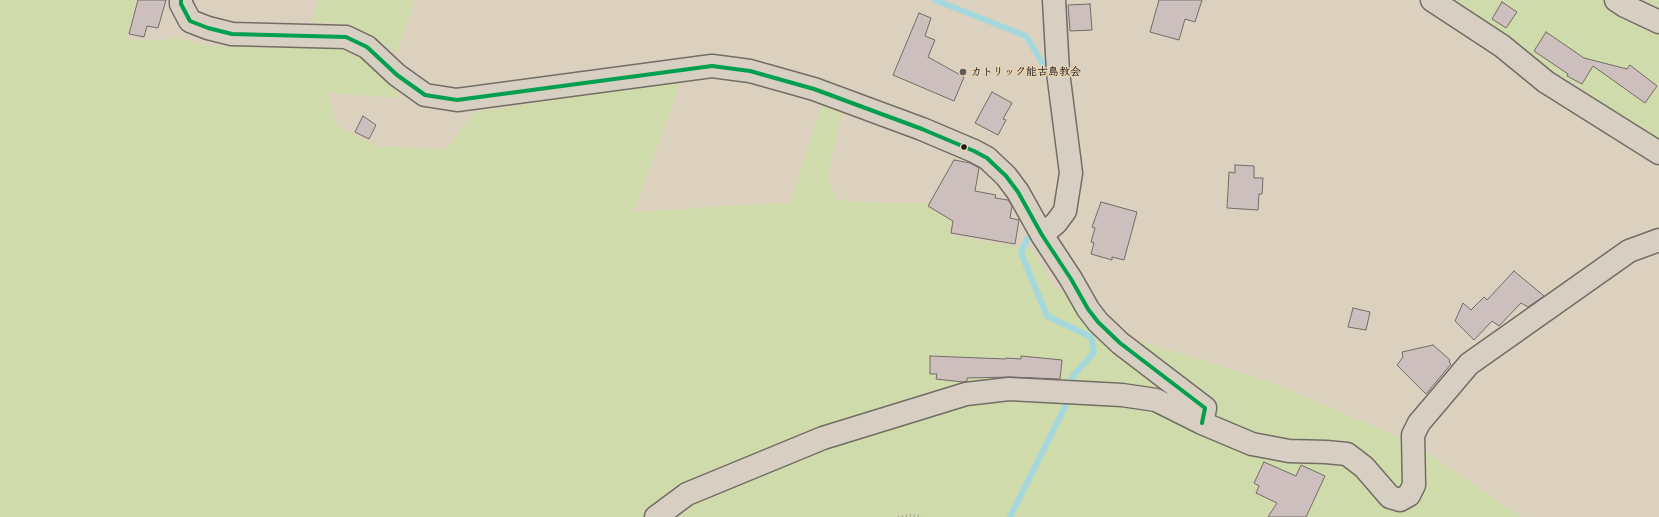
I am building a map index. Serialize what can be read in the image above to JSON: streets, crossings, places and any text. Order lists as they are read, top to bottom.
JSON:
{
  "places": ["カトリック能古島教会"]
}
